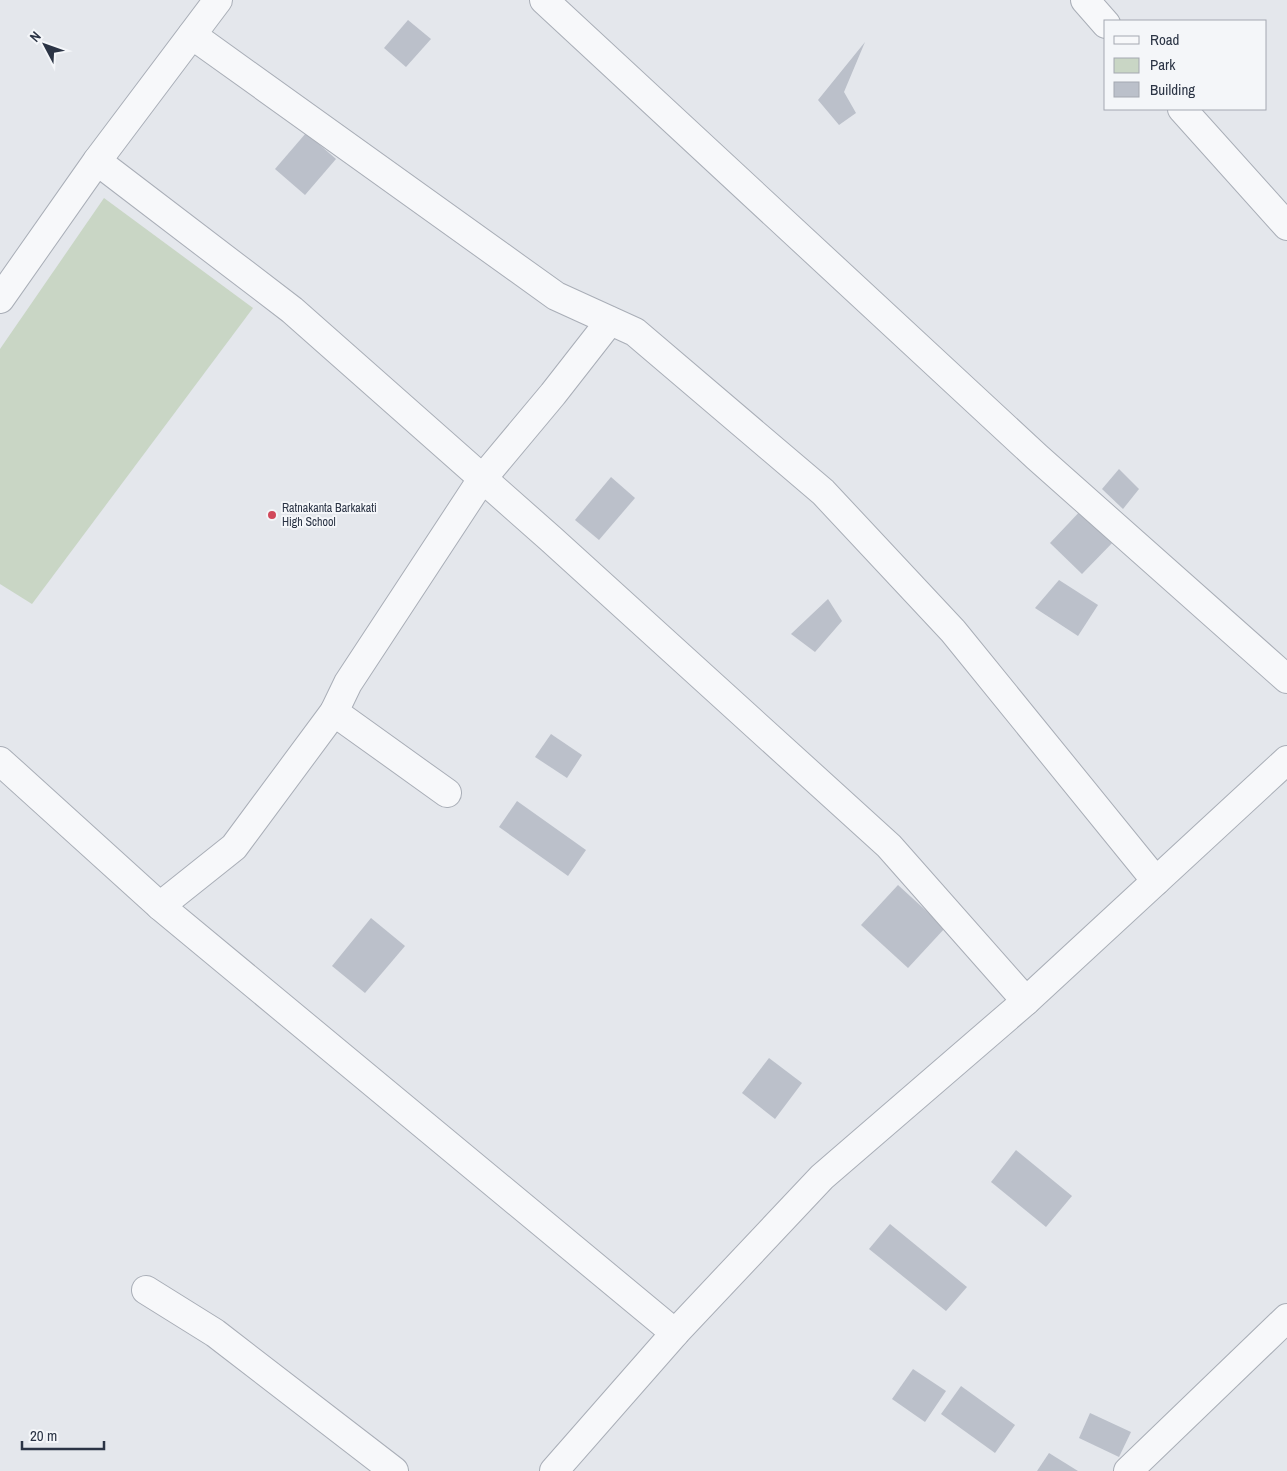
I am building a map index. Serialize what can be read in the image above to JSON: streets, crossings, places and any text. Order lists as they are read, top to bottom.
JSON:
{
  "places": ["Ratnakanta Barkakati High School"],
  "legend": ["Road", "Park", "Building"],
  "scale_bar": "20 m",
  "north": "top left"
}
